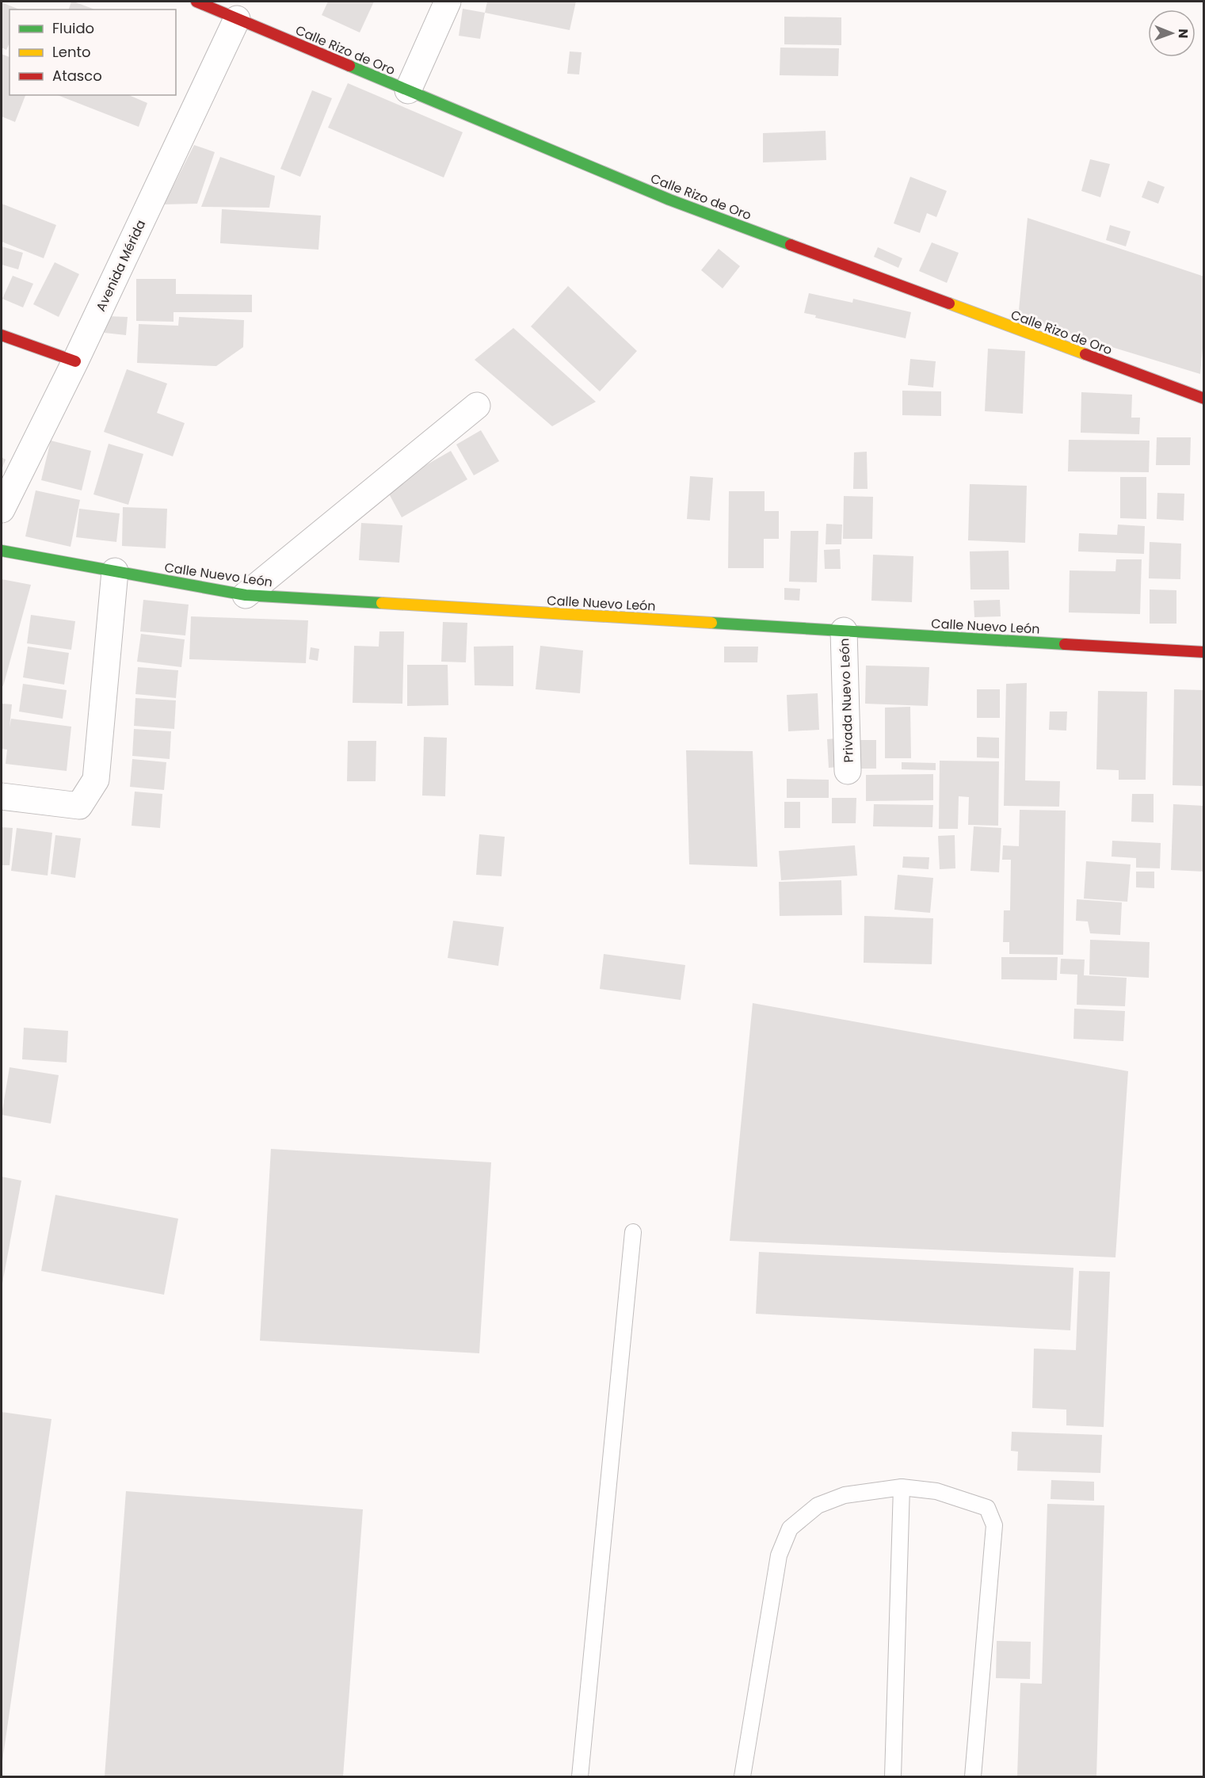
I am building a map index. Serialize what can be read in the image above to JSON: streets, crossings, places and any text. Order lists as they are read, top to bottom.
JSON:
{
  "streets": {
    "street": [
      "Calle Rizo de Oro",
      "Avenida Mérida",
      "Calle Nuevo León",
      "Privada Nuevo León"
    ]
  },
  "crossings": [
    ["Calle Rizo de Oro", "Avenida Mérida"],
    ["Calle Nuevo León", "Privada Nuevo León"]
  ],
  "legend": ["Fluido", "Lento", "Atasco"],
  "north": "right"
}
